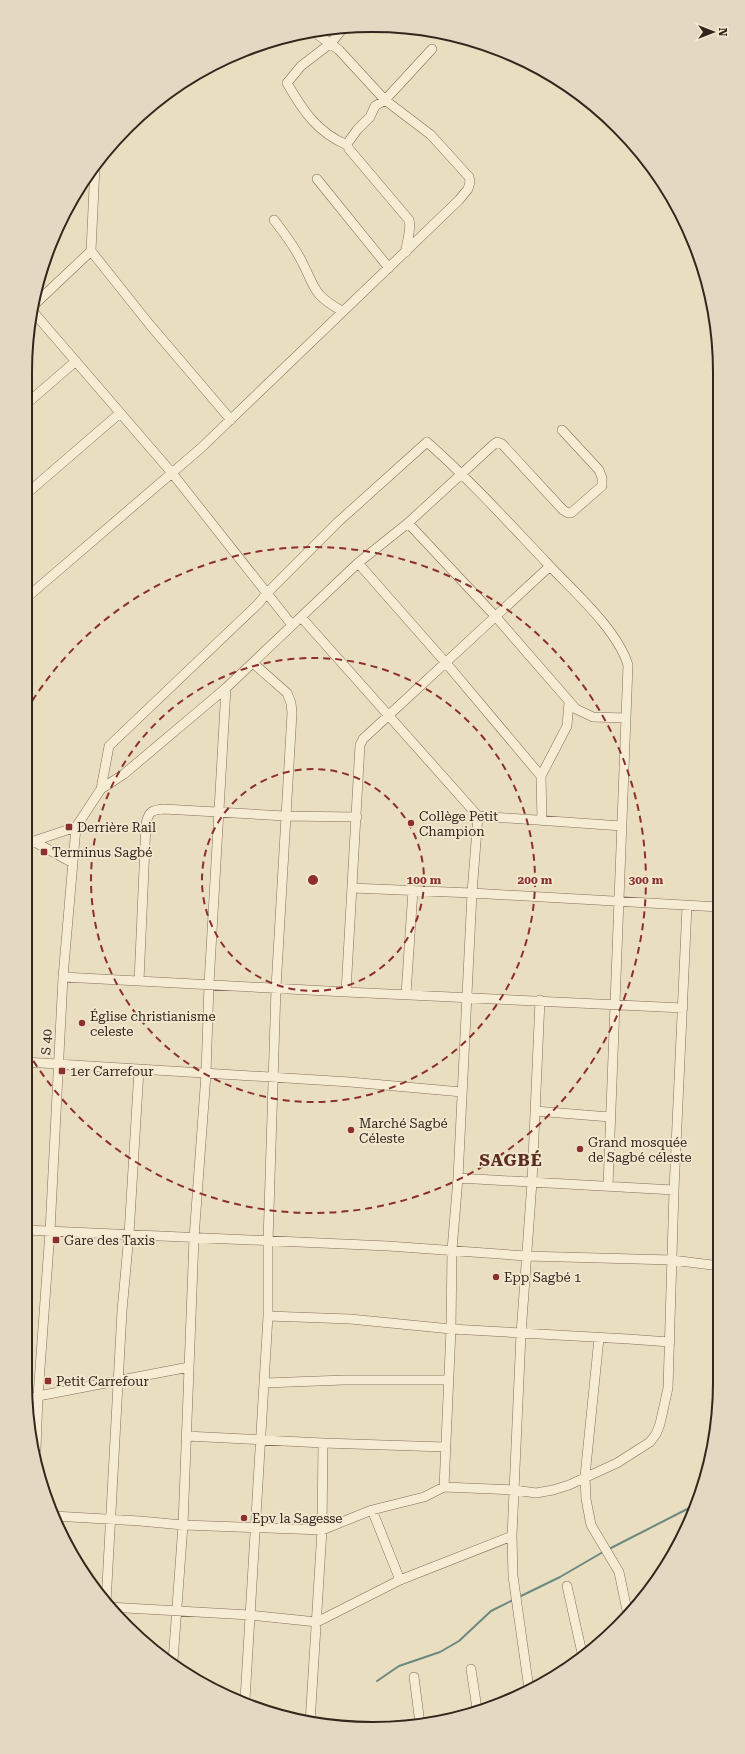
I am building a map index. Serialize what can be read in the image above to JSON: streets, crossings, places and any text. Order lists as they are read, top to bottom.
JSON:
{
  "streets": {
    "street": ["S 40"]
  },
  "districts": ["SAGBÉ"],
  "places": {
    "other": [
      "Collège Petit Champion",
      "Église christianisme celeste",
      "Marché Sagbé Céleste",
      "Grand mosquée de Sagbé céleste",
      "Epp Sagbé 1",
      "Epv la Sagesse"
    ],
    "transit": [
      "Derrière Rail",
      "Terminus Sagbé",
      "1er Carrefour",
      "Gare des Taxis",
      "Petit Carrefour"
    ]
  },
  "north": "right",
  "rings": ["100 m", "200 m", "300 m"]
}
